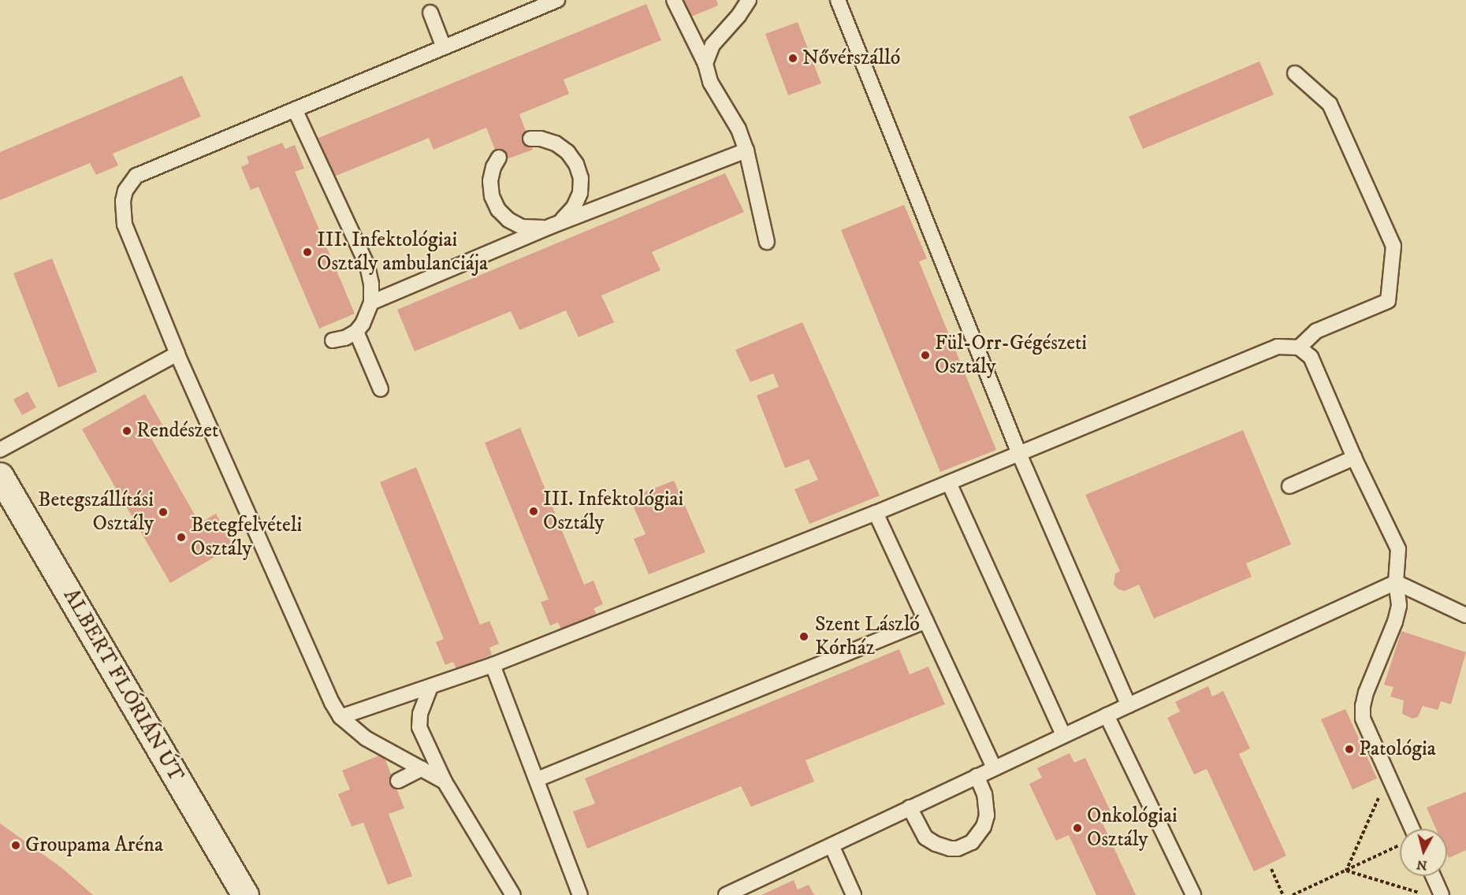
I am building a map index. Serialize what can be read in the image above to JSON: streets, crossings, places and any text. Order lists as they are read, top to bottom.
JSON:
{
  "streets": {
    "street": ["ALBERT FLÓRIÁN ÚT"]
  },
  "places": [
    "Nővérszálló",
    "III. Infektológiai Osztály ambulanciája",
    "Fül-Orr-Gégészeti Osztály",
    "Rendészet",
    "III. Infektológiai Osztály",
    "Betegszállítási Osztály",
    "Betegfelvételi Osztály",
    "Szent László Kórház",
    "Patológia",
    "Onkológiai Osztály",
    "Groupama Aréna"
  ],
  "north": "bottom"
}
